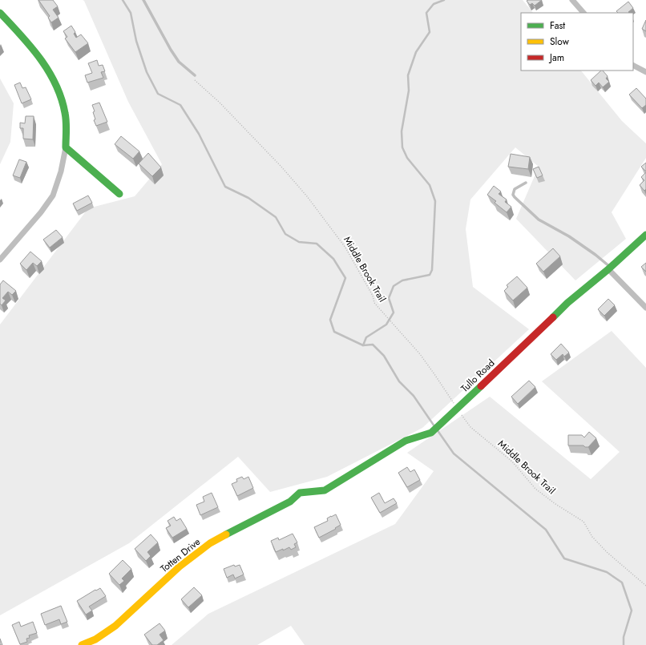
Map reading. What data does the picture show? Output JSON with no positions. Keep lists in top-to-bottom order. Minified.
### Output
{"streets":{"street":["Tullo Road","Totten Drive"],"path":["Middle Brook Trail"]},"crossings":[["Middle Brook Trail","Tullo Road"],["Tullo Road","Totten Drive"]],"legend":["Fast","Slow","Jam"]}
